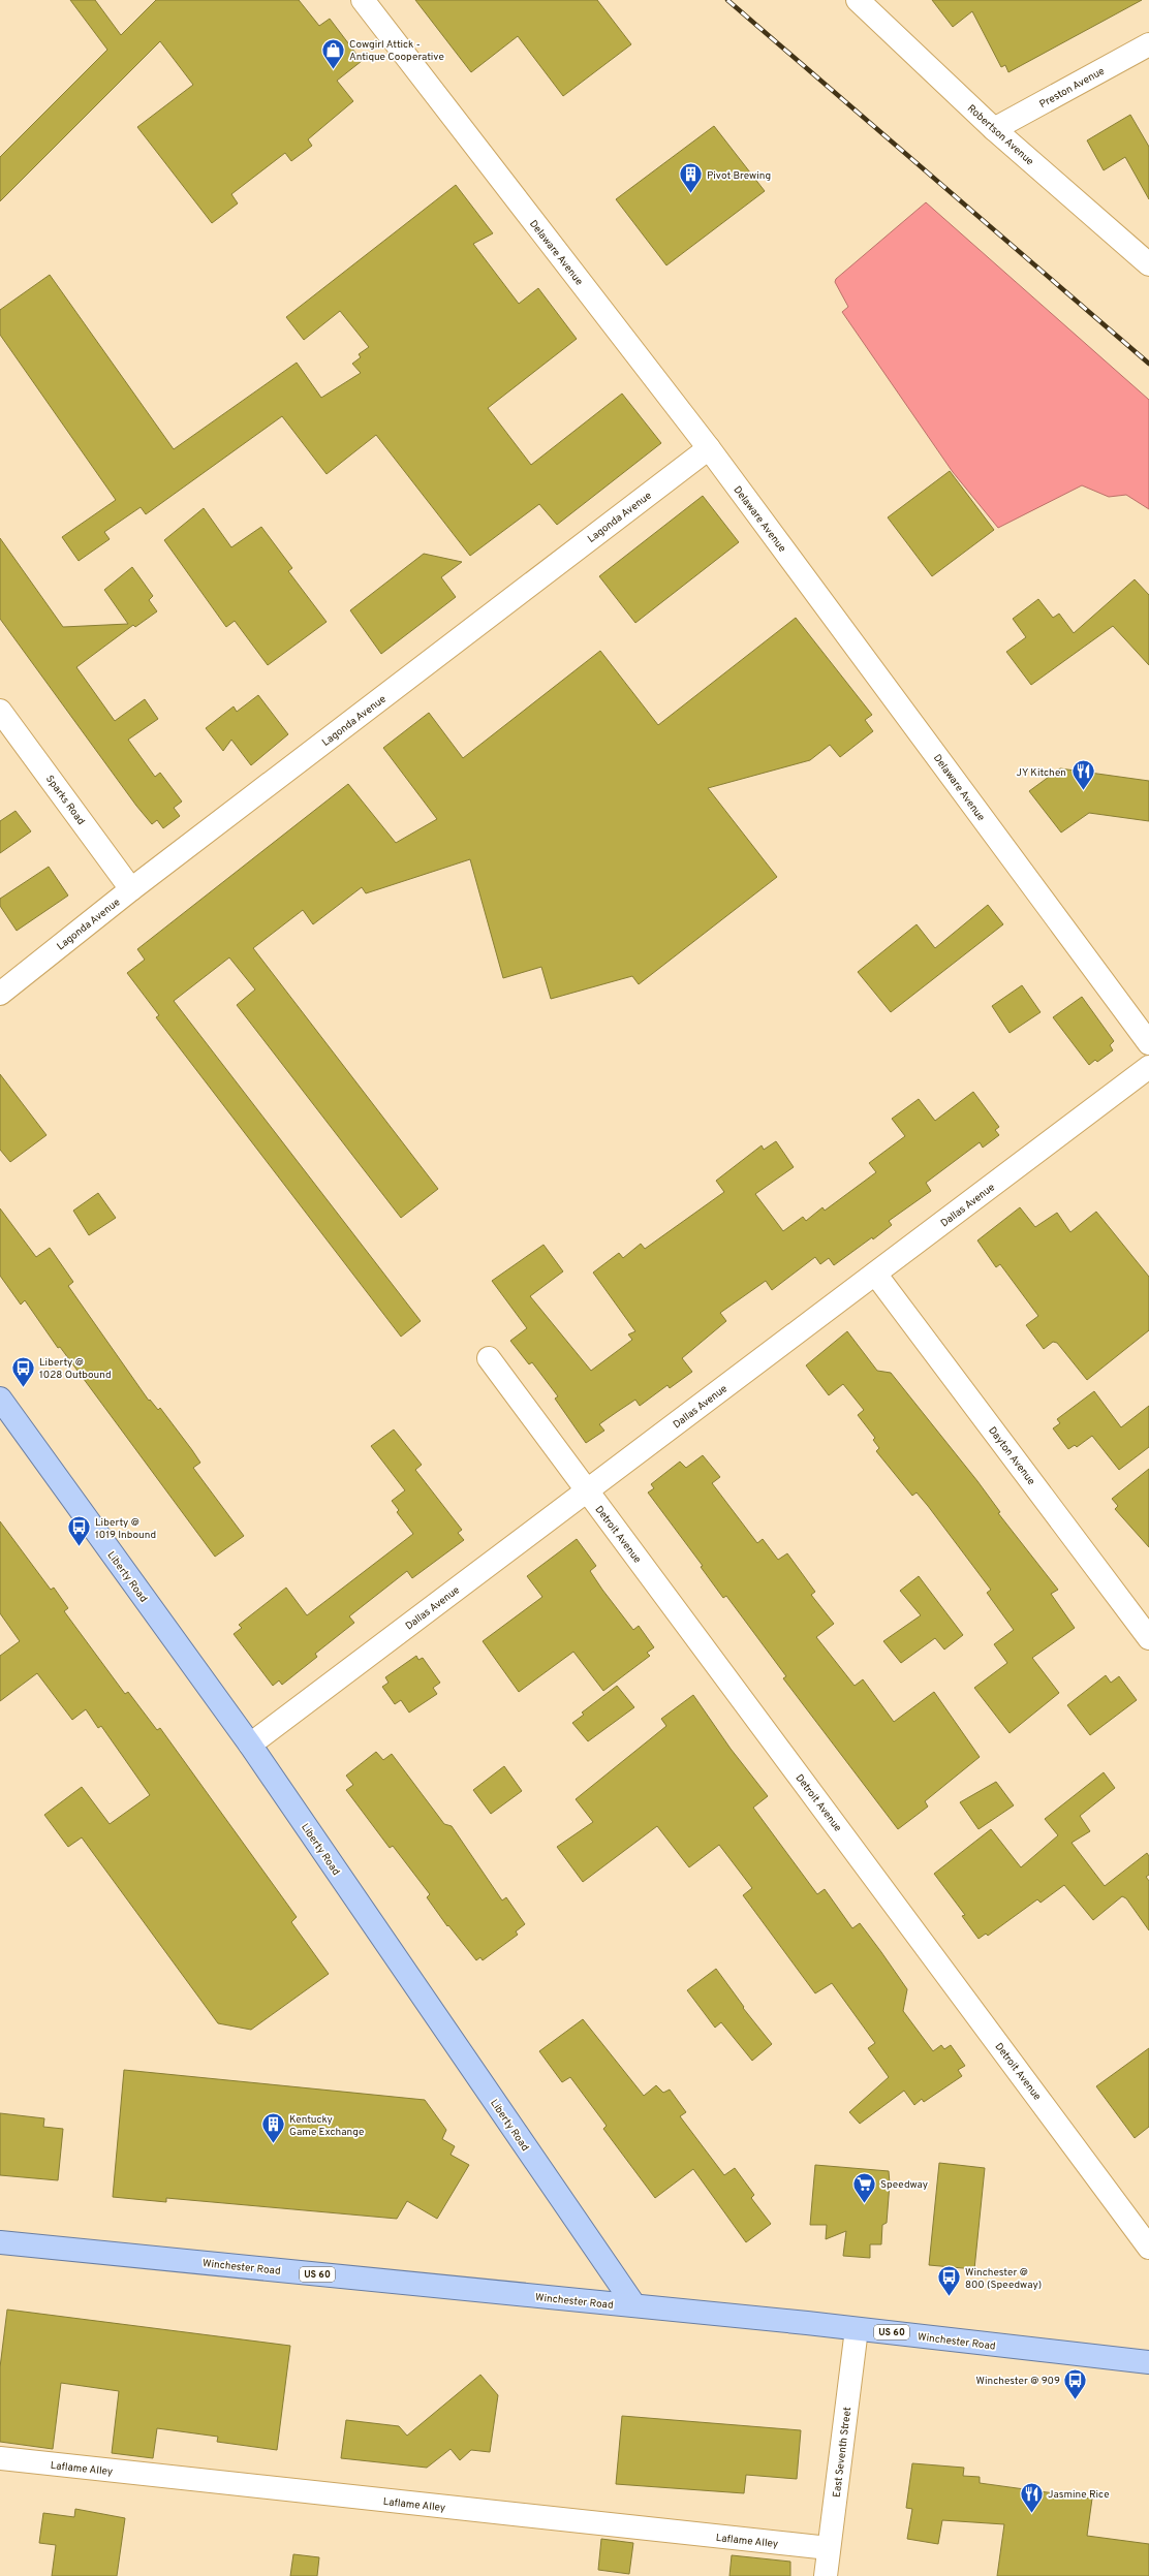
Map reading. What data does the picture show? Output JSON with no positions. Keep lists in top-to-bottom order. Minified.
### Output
{"streets":{"main road":["Liberty Road","Winchester Road","US 60"],"street":["Preston Avenue","Robertson Avenue","Delaware Avenue","Lagonda Avenue","Sparks Road","Dallas Avenue","Dayton Avenue","Detroit Avenue","East Seventh Street","Laflame Alley"]},"crossings":[["Preston Avenue","Robertson Avenue"],["Delaware Avenue","Lagonda Avenue"],["Lagonda Avenue","Sparks Road"],["Dallas Avenue","Dayton Avenue"],["Dallas Avenue","Detroit Avenue"],["Dallas Avenue","Liberty Road"],["Liberty Road","Winchester Road"],["Winchester Road","East Seventh Street"],["East Seventh Street","Laflame Alley"]],"places":{"shop":["Cowgirl Attick - Antique Cooperative"],"building":["Pivot Brewing","Kentucky Game Exchange"],"restaurant":["JY Kitchen","Jasmine Rice"],"bus stop":["Liberty @ 1028 Outbound","Liberty @ 1019 Inbound","Winchester @ 800 (Speedway)","Winchester @ 909"],"supermarket":["Speedway"]}}
